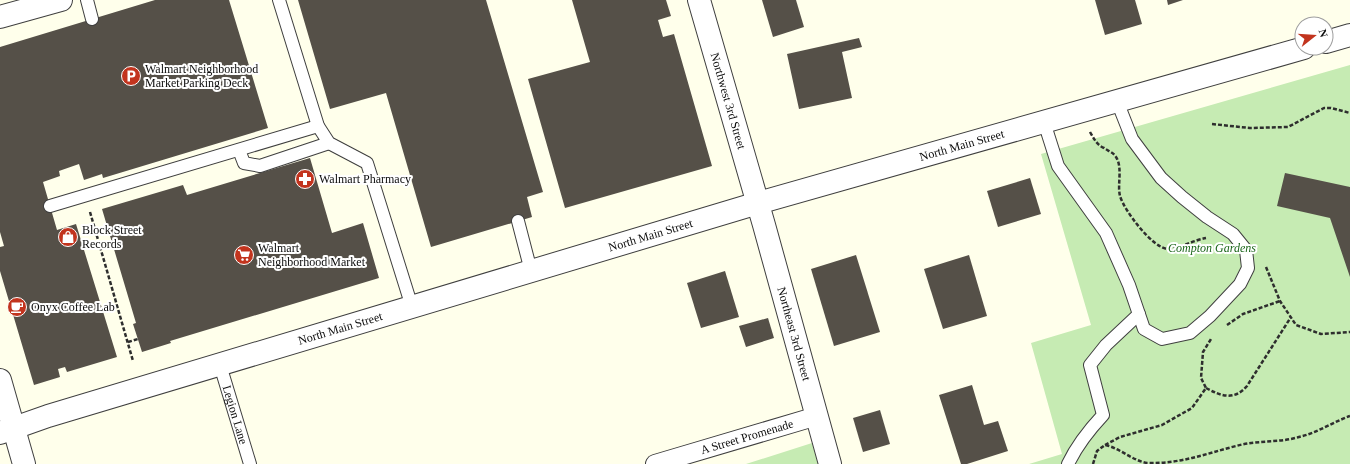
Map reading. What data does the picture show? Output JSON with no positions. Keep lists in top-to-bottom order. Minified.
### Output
{"streets":{"street":["Northwest 3rd Street","North Main Street","Northeast 3rd Street","A Street Promenade"],"lane":["Legion Lane"]},"crossings":[["Northwest 3rd Street","North Main Street"],["Northwest 3rd Street","Northeast 3rd Street"],["North Main Street","Northeast 3rd Street"],["North Main Street","Legion Lane"],["Northeast 3rd Street","A Street Promenade"]],"parks":["Compton Gardens"],"places":{"parking":["Walmart Neighborhood Market Parking Deck"],"pharmacy":["Walmart Pharmacy"],"shop":["Block Street Records"],"supermarket":["Walmart Neighborhood Market"],"cafe":["Onyx Coffee Lab"]},"north":"right"}
